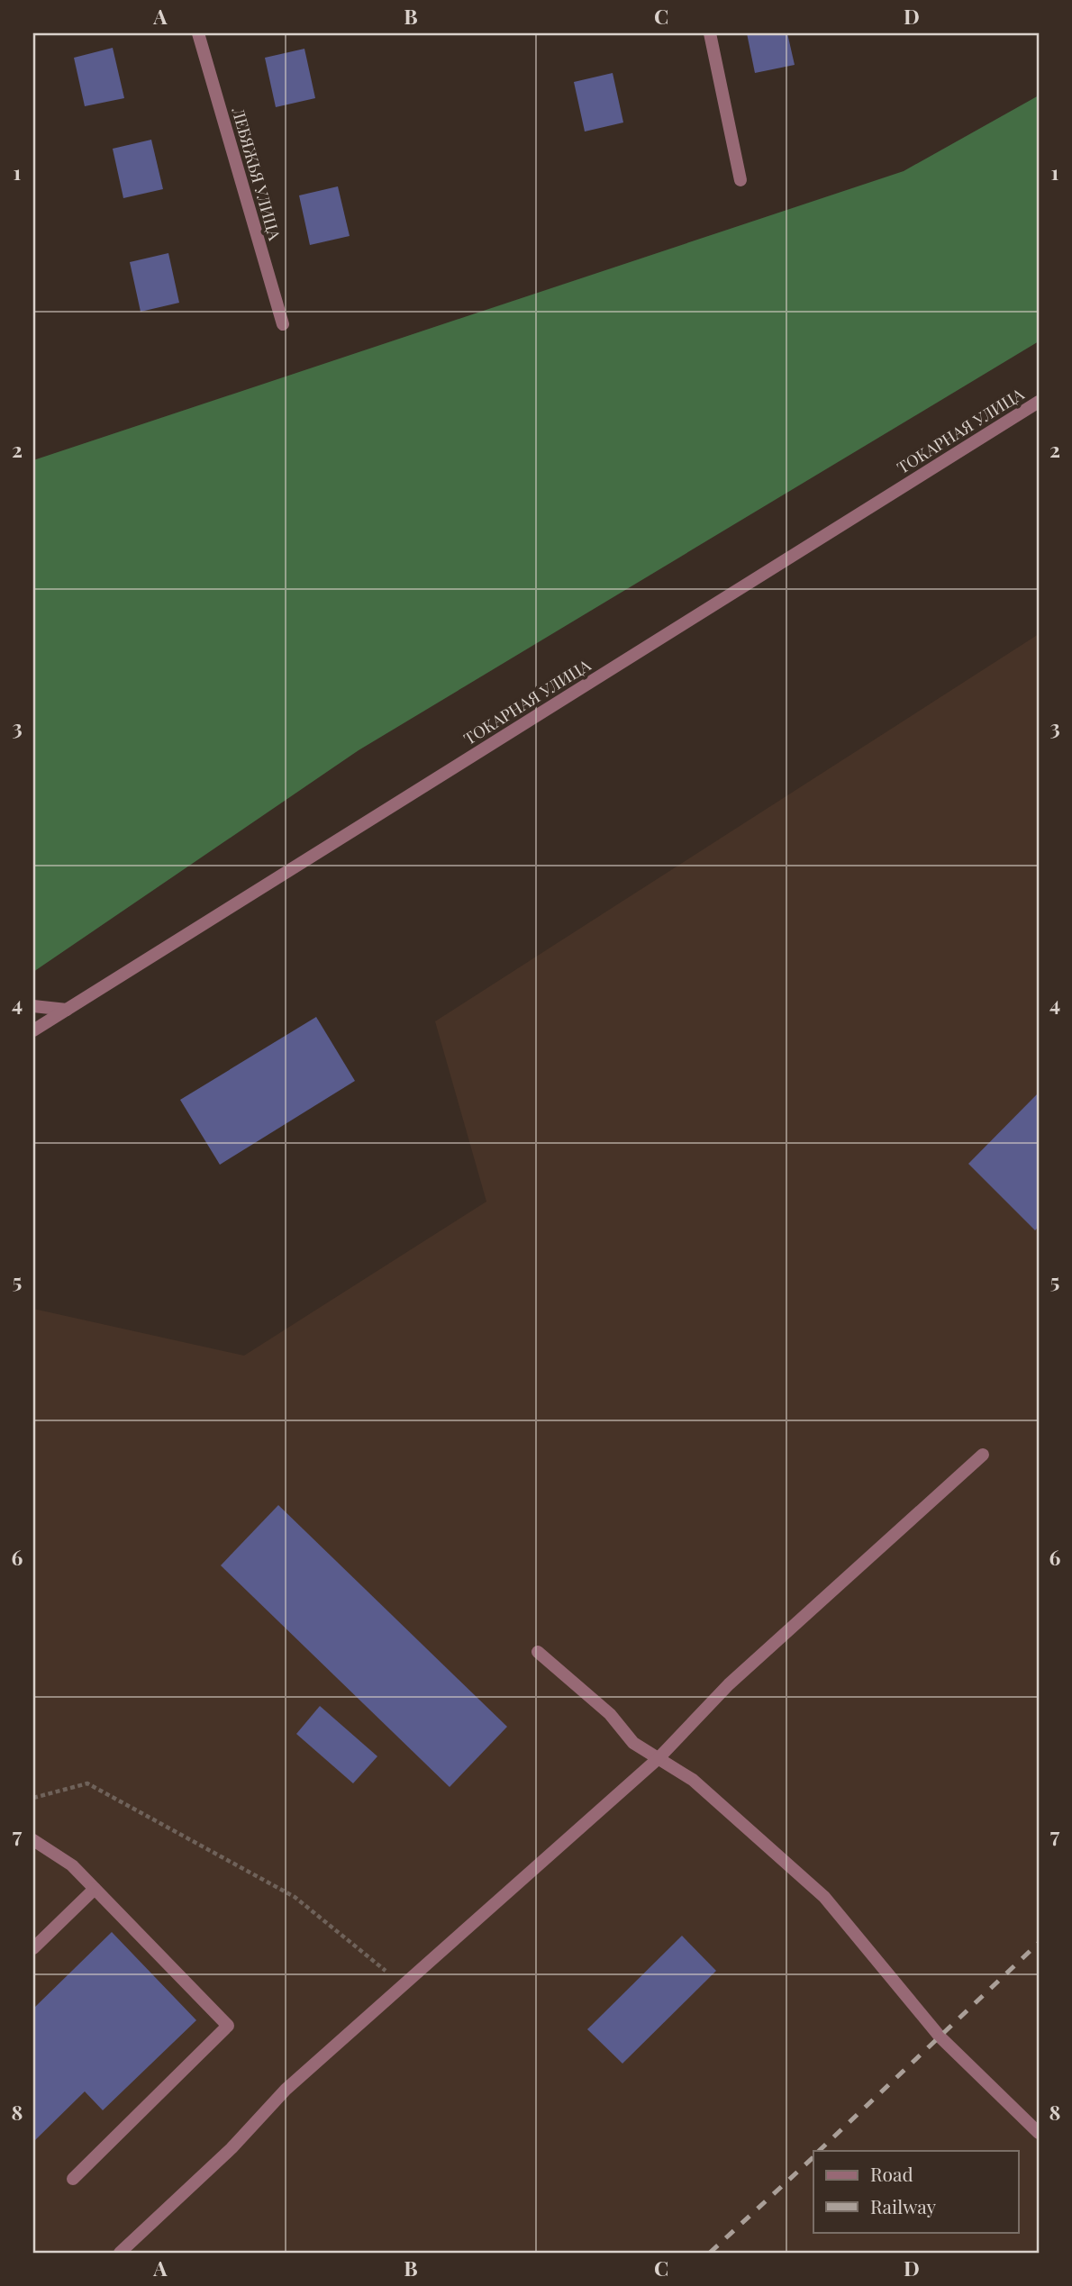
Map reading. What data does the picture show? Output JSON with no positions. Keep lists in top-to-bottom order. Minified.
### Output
{"streets":{"street":["ЛЕБЯЖЬЯ УЛИЦА","ТОКАРНАЯ УЛИЦА"]},"legend":["Road","Railway"],"grid":{"columns":["A","B","C","D"],"rows":["1","2","3","4","5","6","7","8"]}}
